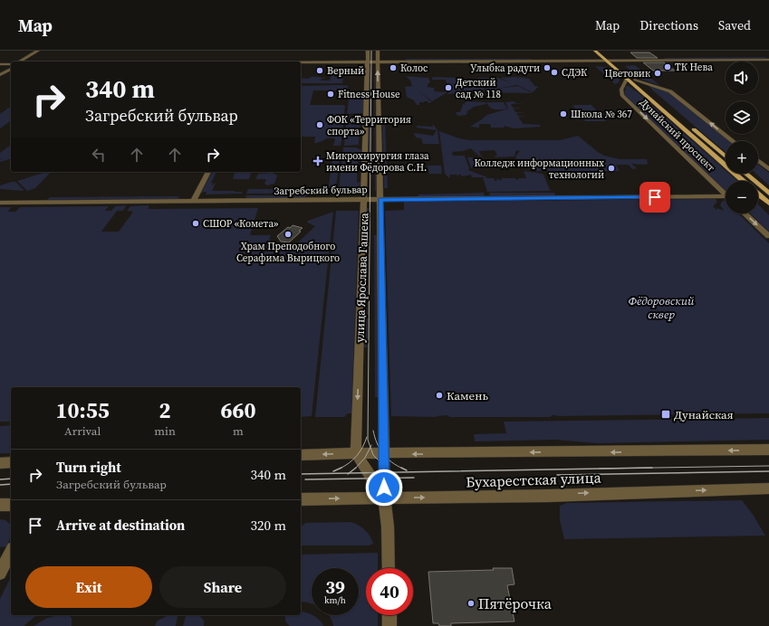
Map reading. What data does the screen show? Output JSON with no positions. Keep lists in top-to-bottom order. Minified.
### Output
{"streets":{"main road":["Дунайский проспект"],"street":["Загребский бульвар","улица Ярослава Гашека","Бухарестская улица"]},"crossings":[["Загребский бульвар","улица Ярослава Гашека"],["улица Ярослава Гашека","Бухарестская улица"]],"parks":["Фёдоровский сквер"],"places":{"other":["ТК Нева","Колос","Улыбка радуги","Верный","СДЭК","Цветовик","Детский сад № 118","Fitness House","Школа № 367","ФОК «Территория спорта»","Колледж информационных технологий","СШОР «Комета»","Храм Преподобного Серафима Вырицкого","Камень","Пятёрочка"],"health":["Микрохирургия глаза имени Фёдорова С.Н."],"transit":["Дунайская"]},"page":{"header":"Map","nav":["Map","Directions","Saved"],"map_buttons":["+","−"],"turn":["340 m","Загребский бульвар"],"eta":["10:55","Arrival","2","min","660","m"],"list":[{"name":"Turn right","note":"Загребский бульвар","value":"340 m"},{"name":"Arrive at destination","value":"320 m"}],"buttons":["Exit","Share"],"speed":"39 km/h","limit":"40"}}
